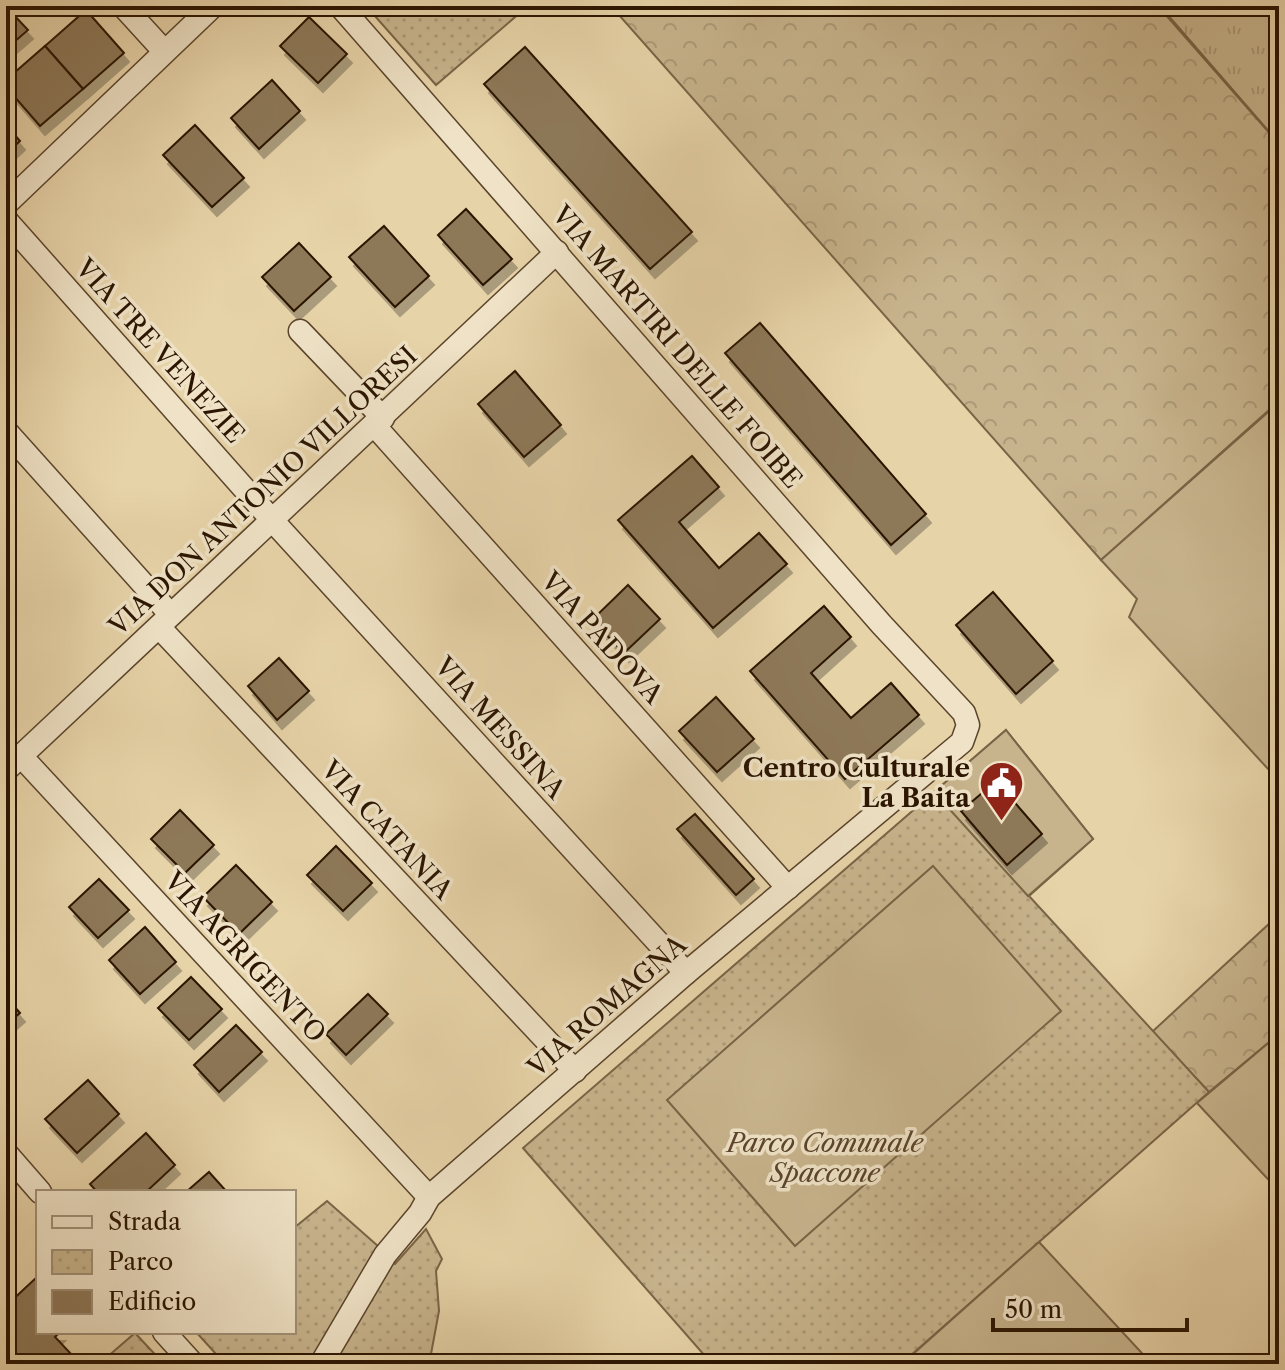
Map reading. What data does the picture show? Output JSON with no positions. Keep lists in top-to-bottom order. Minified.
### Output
{"streets":{"street":["VIA MARTIRI DELLE FOIBE","VIA TRE VENEZIE","VIA DON ANTONIO VILLORESI","VIA PADOVA","VIA MESSINA","VIA CATANIA","VIA AGRIGENTO","VIA ROMAGNA"]},"crossings":[["VIA MARTIRI DELLE FOIBE","VIA DON ANTONIO VILLORESI"],["VIA MARTIRI DELLE FOIBE","VIA ROMAGNA"],["VIA TRE VENEZIE","VIA DON ANTONIO VILLORESI"],["VIA TRE VENEZIE","VIA MESSINA"],["VIA DON ANTONIO VILLORESI","VIA PADOVA"],["VIA DON ANTONIO VILLORESI","VIA MESSINA"],["VIA DON ANTONIO VILLORESI","VIA CATANIA"],["VIA DON ANTONIO VILLORESI","VIA AGRIGENTO"],["VIA PADOVA","VIA ROMAGNA"],["VIA MESSINA","VIA ROMAGNA"],["VIA CATANIA","VIA ROMAGNA"],["VIA AGRIGENTO","VIA ROMAGNA"]],"parks":["Parco Comunale Spaccone"],"places":{"public building":["Centro Culturale La Baita"]},"legend":["Strada","Parco","Edificio"],"scale_bar":"50 m"}
